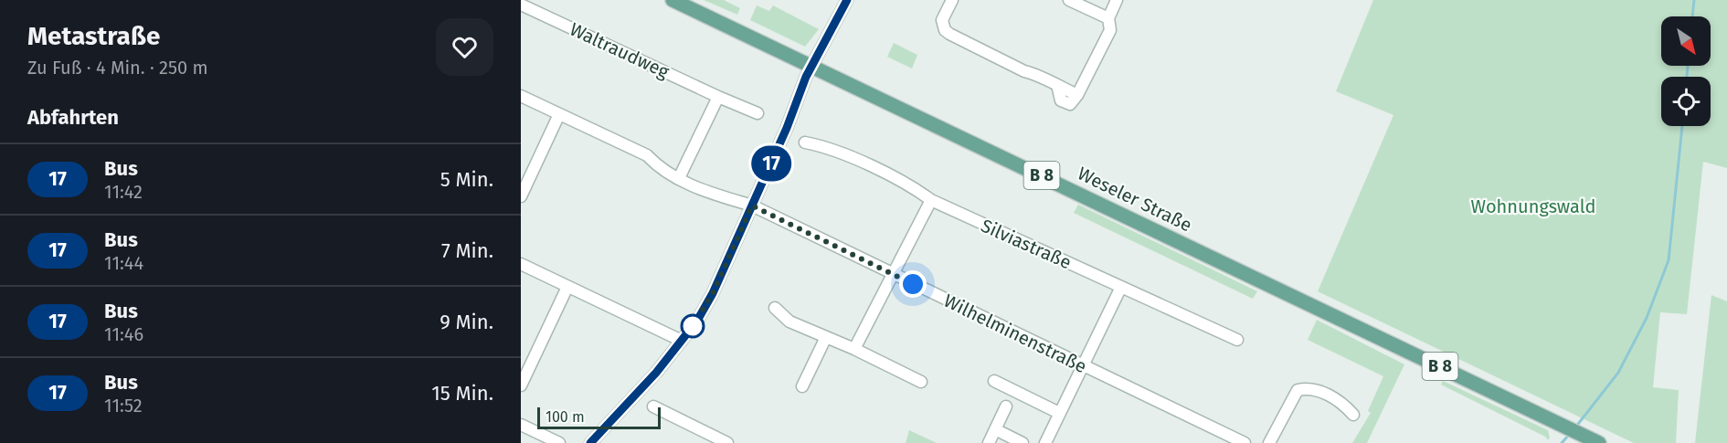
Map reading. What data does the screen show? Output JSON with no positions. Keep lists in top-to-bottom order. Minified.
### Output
{"streets":{"main road":["B 8","Weseler Straße"],"street":["Waltraudweg","Silviastraße","Wilhelminenstraße"]},"parks":["Wohnungswald"],"lines":["bus line 17"],"scale_bar":"100 m","north":"bottom right","page":{"heading":[["Metastraße","Zu Fuß · 4 Min. · 250 m"],"Abfahrten"],"on_map":"17","list":[{"mark":"17","name":"Bus","note":"11:42","value":"5 Min."},{"mark":"17","name":"Bus","note":"11:44","value":"7 Min."},{"mark":"17","name":"Bus","note":"11:46","value":"9 Min."},{"mark":"17","name":"Bus","note":"11:52","value":"15 Min."}],"scale":"100 m"}}
